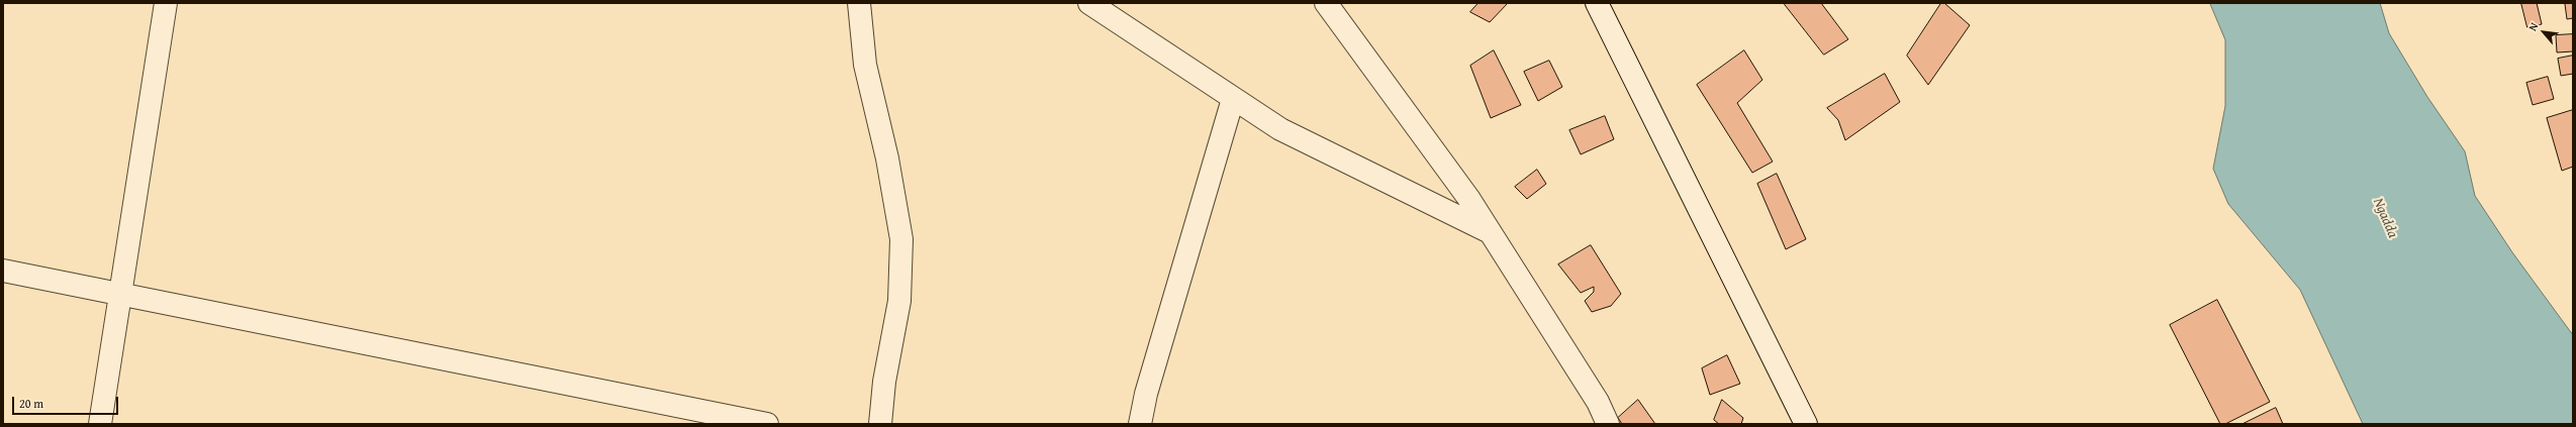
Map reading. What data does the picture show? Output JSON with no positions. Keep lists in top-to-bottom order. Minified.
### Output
{"water":["Ngadda"],"scale_bar":"20 m","north":"top left"}
